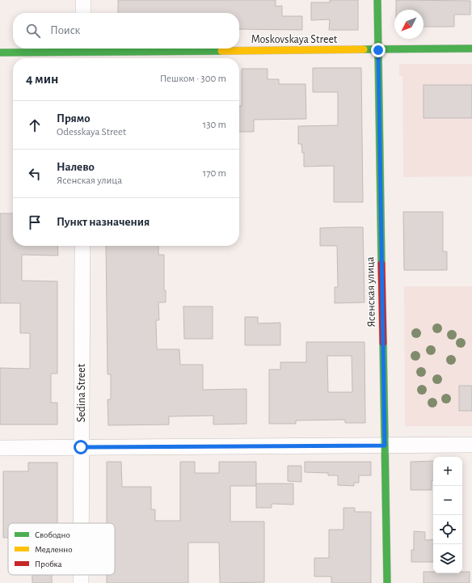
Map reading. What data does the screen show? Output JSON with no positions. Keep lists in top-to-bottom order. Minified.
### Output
{"streets":{"street":["Moskovskaya Street","Ясенская улица","Sedina Street"]},"crossings":[["Moskovskaya Street","Ясенская улица"]],"legend":["Свободно","Медленно","Пробка"],"north":"bottom left","page":{"search":"Поиск","heading":["4 мин","Пешком · 300 m"],"list":[["Прямо","Odesskaya Street","130 m"],["Налево","Ясенская улица","170 m"],"Пункт назначения"],"map_buttons":["+","−"]}}
